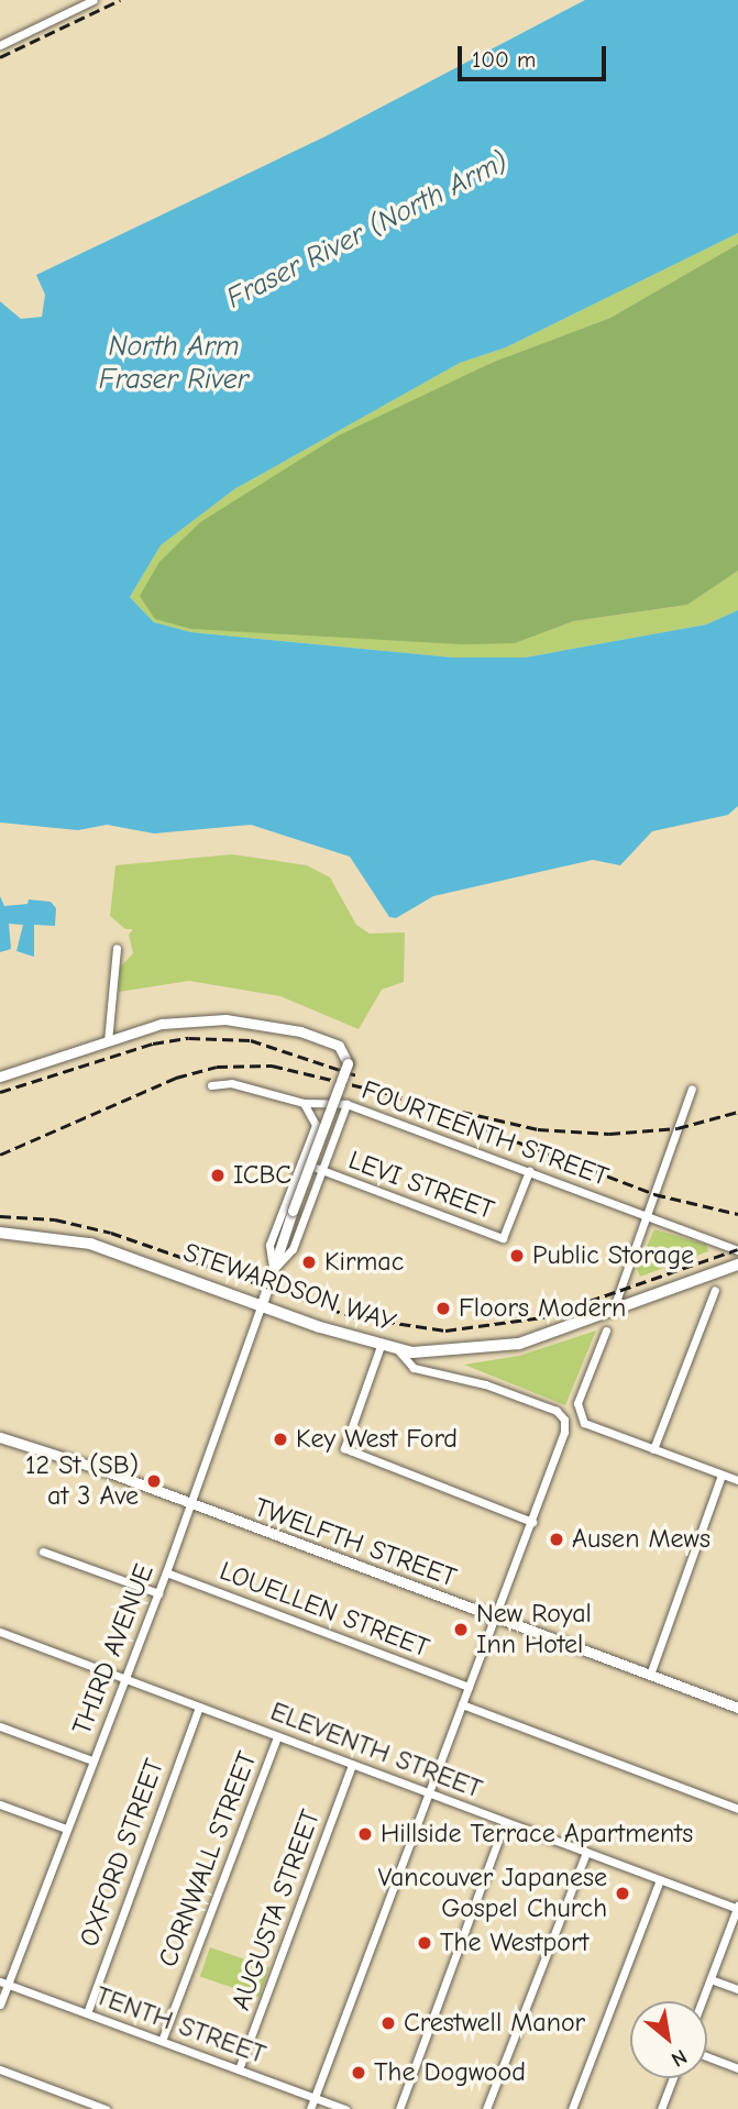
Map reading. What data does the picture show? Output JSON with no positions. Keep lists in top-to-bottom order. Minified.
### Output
{"streets":{"main road":["STEWARDSON WAY"],"street":["FOURTEENTH STREET","LEVI STREET","TWELFTH STREET","LOUELLEN STREET","THIRD AVENUE","ELEVENTH STREET","OXFORD STREET","CORNWALL STREET","AUGUSTA STREET","TENTH STREET"]},"crossings":[["FOURTEENTH STREET","LEVI STREET"],["STEWARDSON WAY","THIRD AVENUE"],["TWELFTH STREET","THIRD AVENUE"],["LOUELLEN STREET","THIRD AVENUE"],["THIRD AVENUE","ELEVENTH STREET"],["THIRD AVENUE","TENTH STREET"],["ELEVENTH STREET","OXFORD STREET"],["ELEVENTH STREET","CORNWALL STREET"],["ELEVENTH STREET","AUGUSTA STREET"],["OXFORD STREET","TENTH STREET"],["CORNWALL STREET","TENTH STREET"],["AUGUSTA STREET","TENTH STREET"]],"water":["Fraser River (North Arm)","North Arm Fraser River"],"places":["ICBC","Public Storage","Kirmac","Floors Modern","Key West Ford","12 St (SB) at 3 Ave","Ausen Mews","New Royal Inn Hotel","Hillside Terrace Apartments","Vancouver Japanese Gospel Church","The Westport","Crestwell Manor","The Dogwood"],"scale_bar":"100 m","north":"bottom right"}
